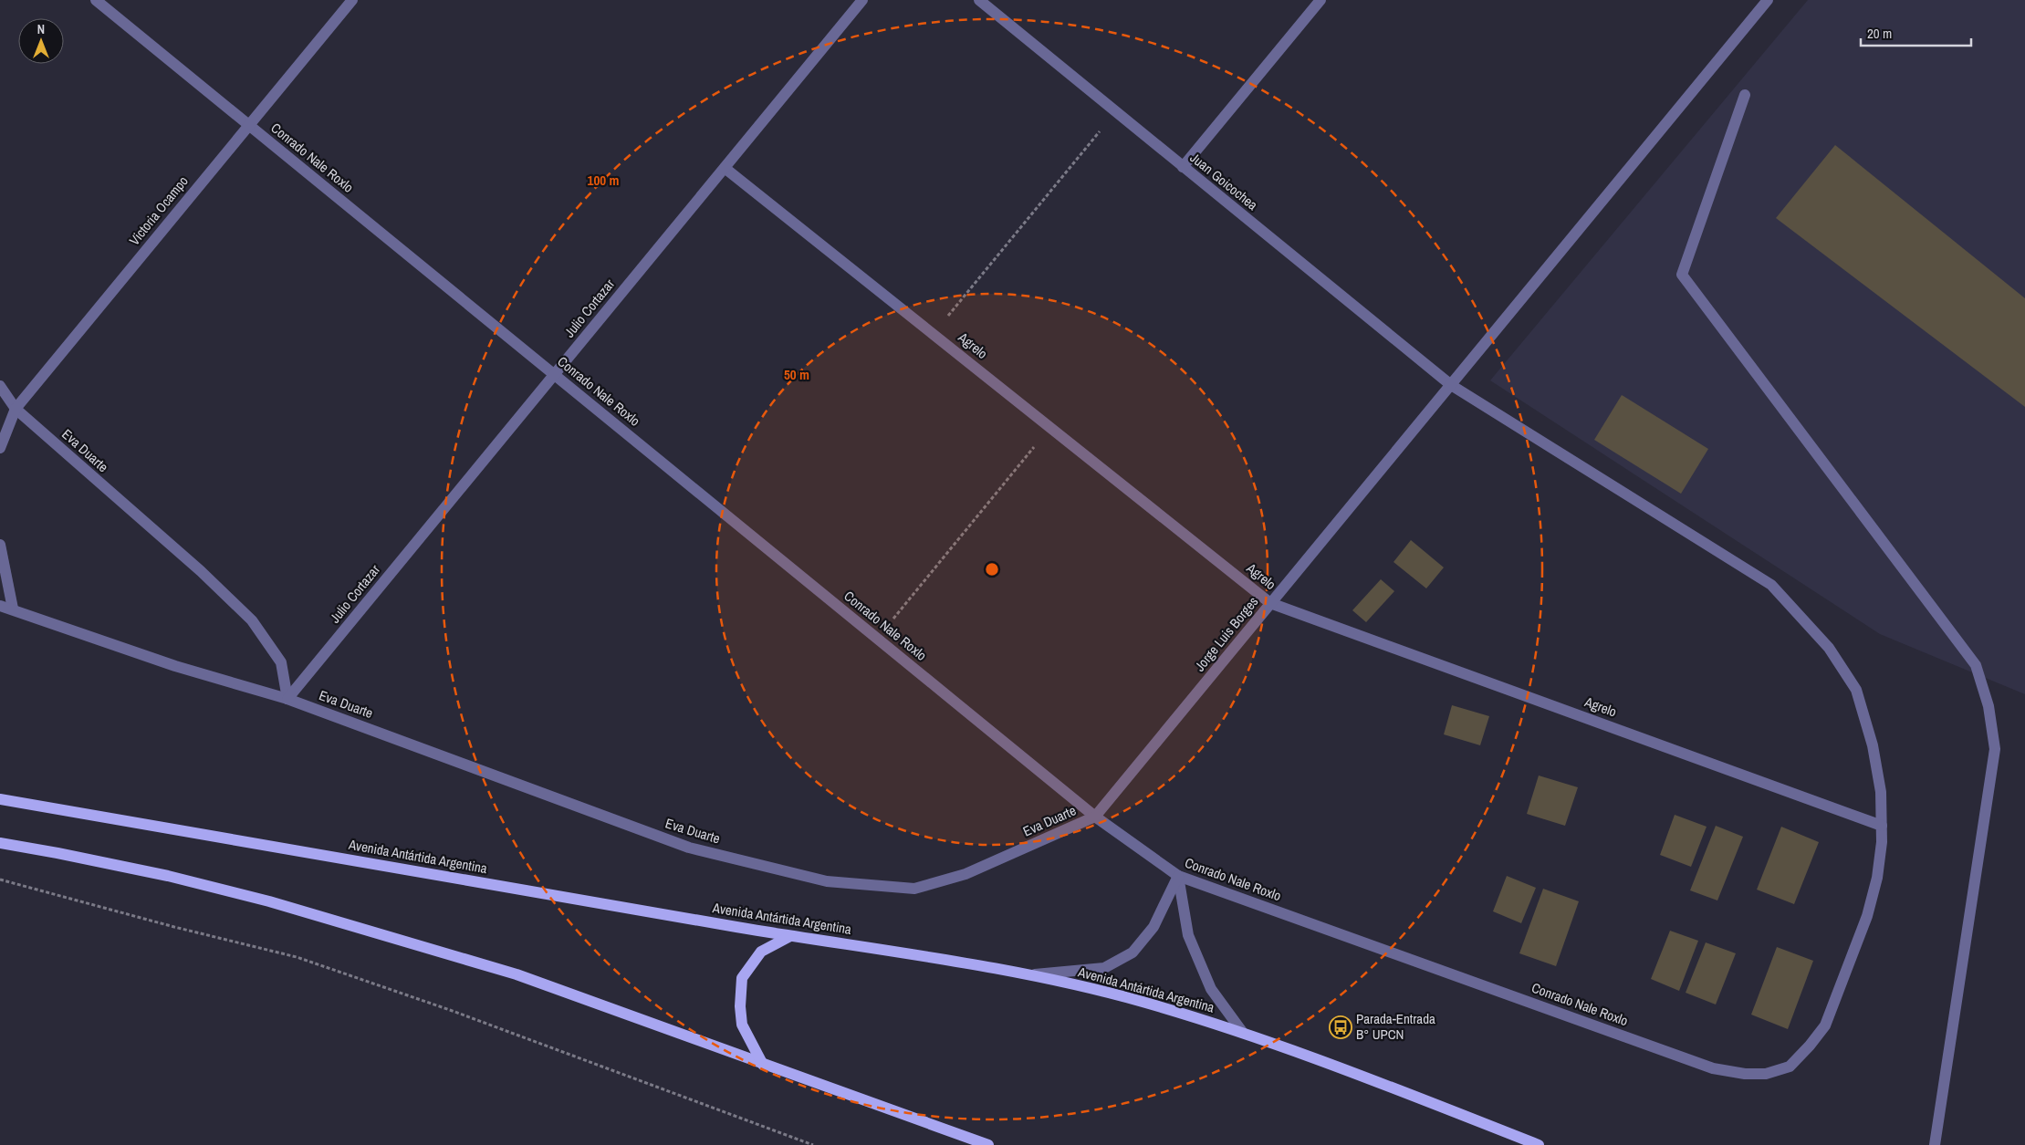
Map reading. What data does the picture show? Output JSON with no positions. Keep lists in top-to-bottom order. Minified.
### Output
{"streets":{"main road":["Avenida Antártida Argentina"],"street":["Conrado Nale Roxlo","Juan Goicochea","Victoria Ocampo","Julio Cortazar","Agrelo","Eva Duarte","Jorge Luis Borges"]},"crossings":[["Conrado Nale Roxlo","Juan Goicochea"],["Conrado Nale Roxlo","Victoria Ocampo"],["Conrado Nale Roxlo","Julio Cortazar"],["Conrado Nale Roxlo","Agrelo"],["Conrado Nale Roxlo","Eva Duarte"],["Conrado Nale Roxlo","Jorge Luis Borges"],["Juan Goicochea","Agrelo"],["Juan Goicochea","Jorge Luis Borges"],["Victoria Ocampo","Eva Duarte"],["Julio Cortazar","Agrelo"],["Julio Cortazar","Eva Duarte"],["Agrelo","Jorge Luis Borges"],["Eva Duarte","Jorge Luis Borges"]],"places":{"bus stop":["Parada-Entrada B° UPCN"]},"scale_bar":"20 m","north":"top","rings":["100 m","50 m"]}
